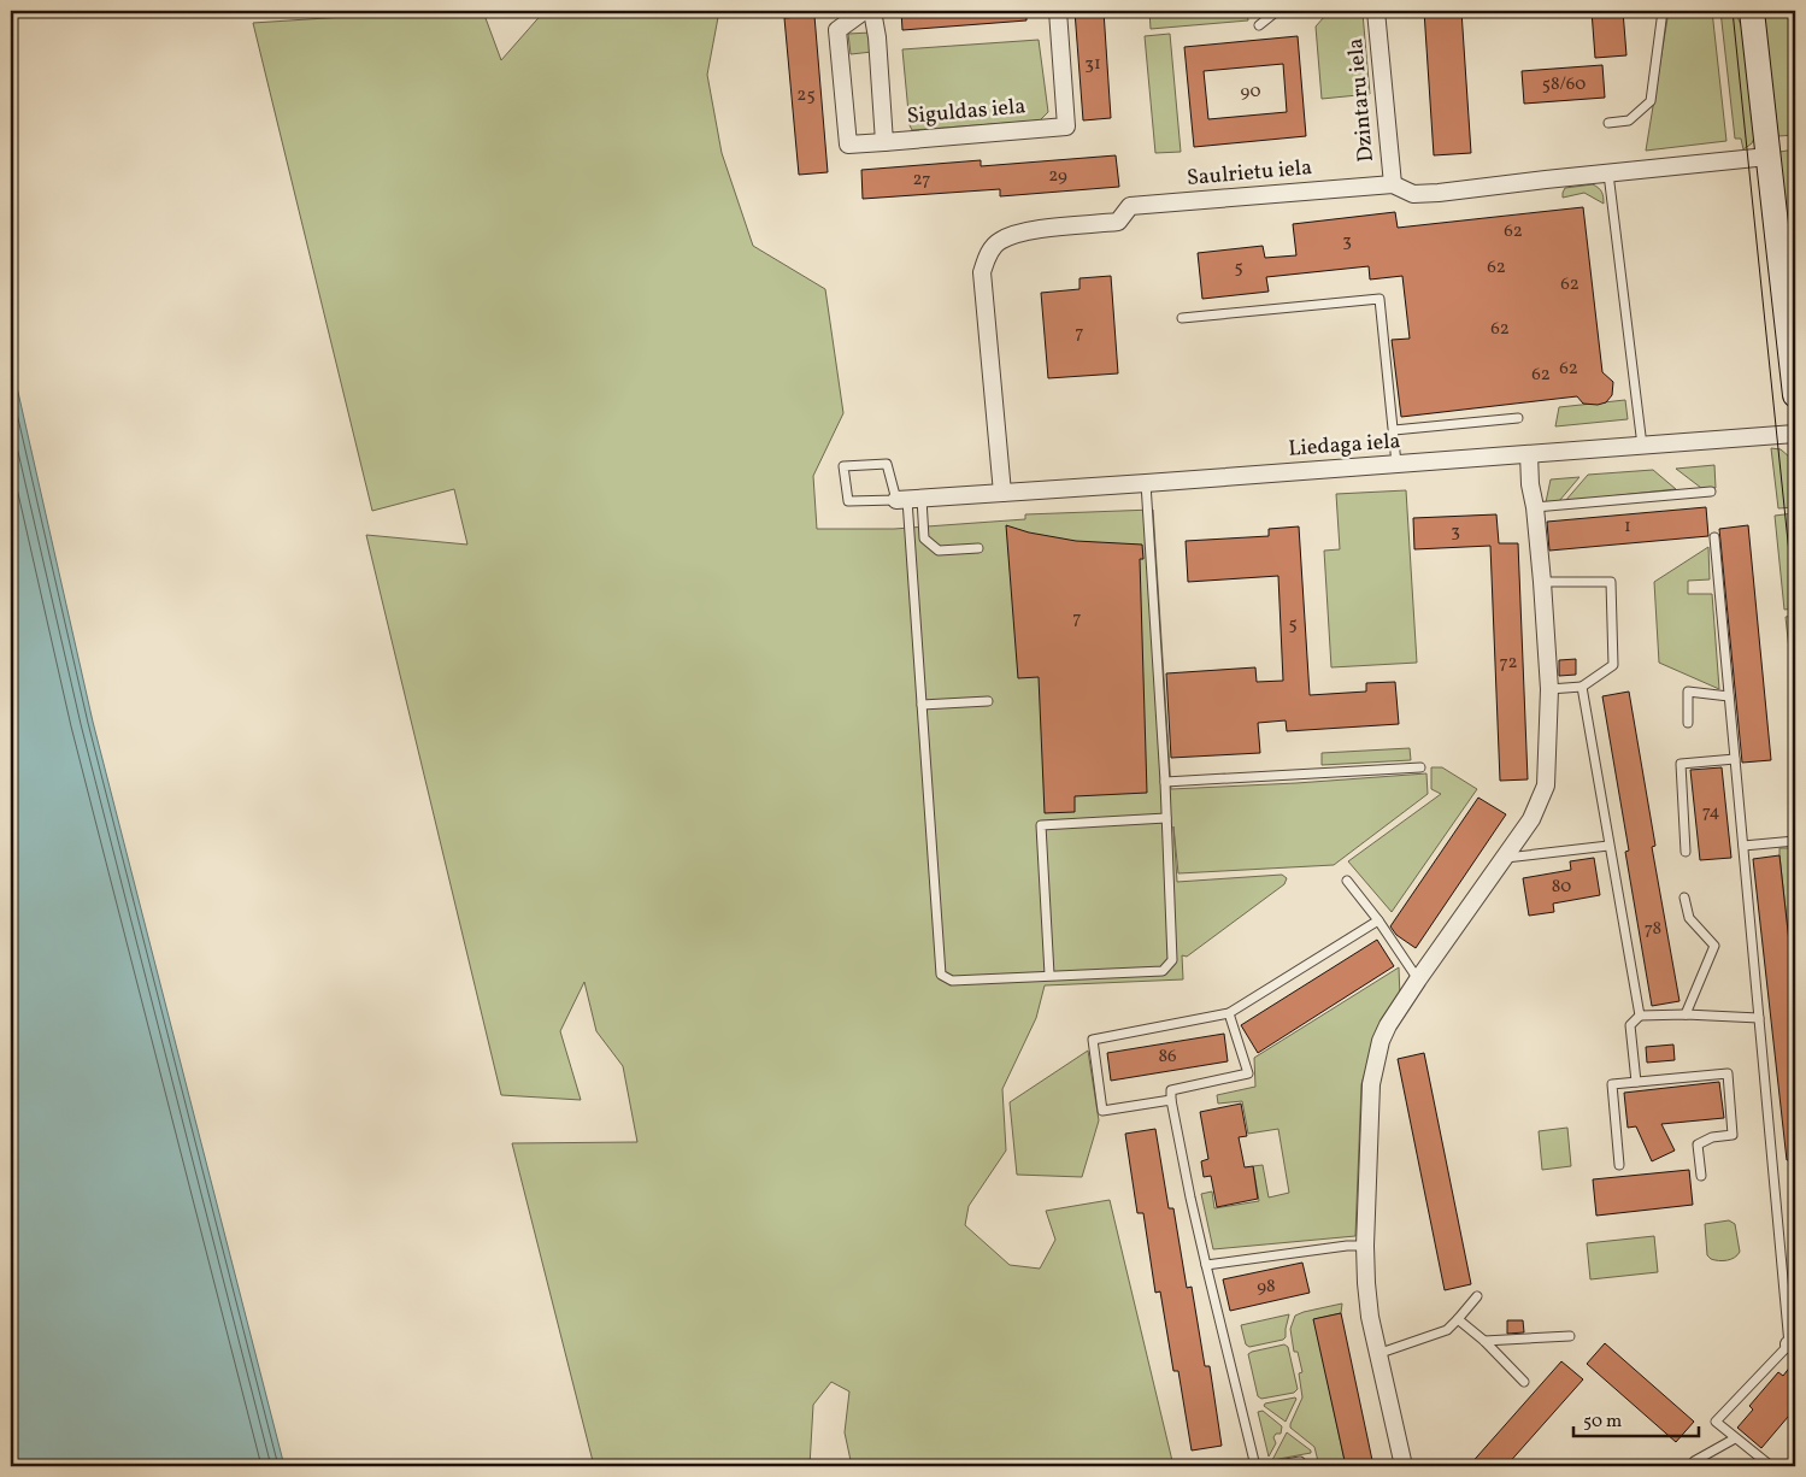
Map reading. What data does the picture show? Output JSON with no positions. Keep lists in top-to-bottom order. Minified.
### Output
{"streets":{"street":["Dzintaru iela","Siguldas iela","Saulrietu iela","Liedaga iela"]},"crossings":[["Dzintaru iela","Saulrietu iela"],["Saulrietu iela","Liedaga iela"]],"house_numbers":["31","58/60","90","25","29","27","62","3","5","62","62","62","7","62","62","1","3","7","5","72","74","80","78","86","98"],"scale_bar":"50 m"}
